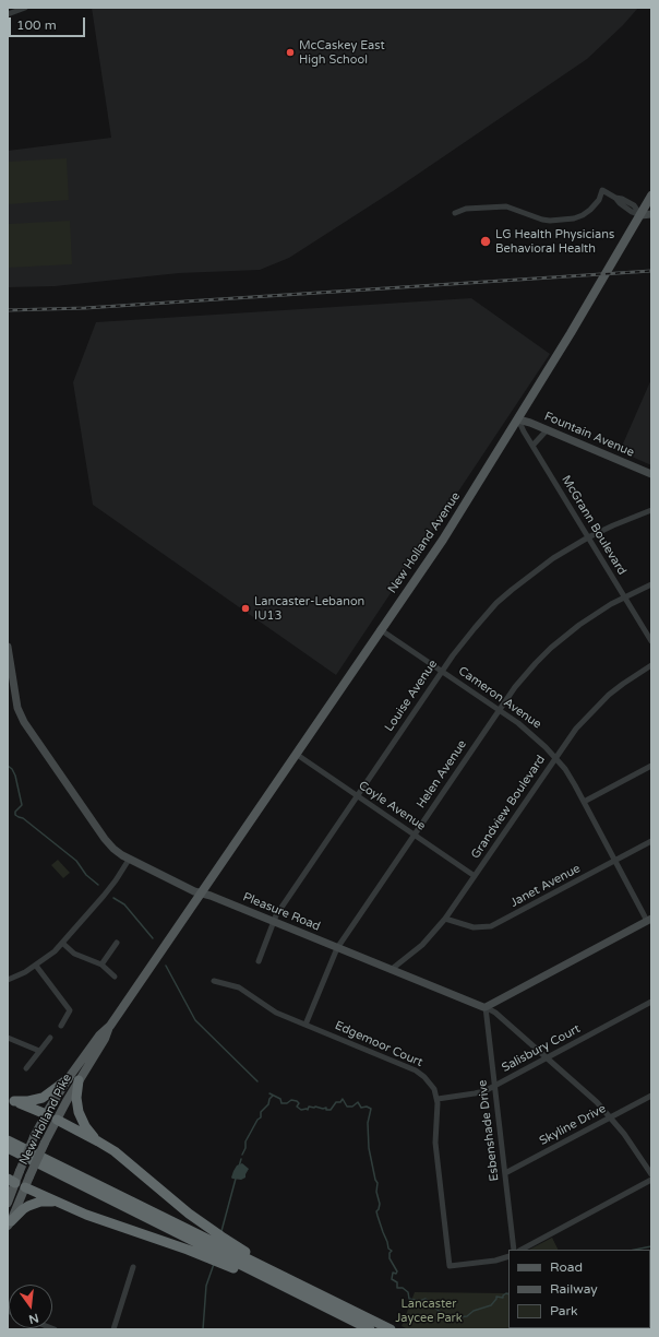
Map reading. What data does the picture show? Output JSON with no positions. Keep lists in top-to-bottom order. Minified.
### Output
{"streets":{"main road":["New Holland Avenue","New Holland Pike"],"street":["Fountain Avenue","McGrann Boulevard","Louise Avenue","Cameron Avenue","Helen Avenue","Coyle Avenue","Grandview Boulevard","Janet Avenue","Pleasure Road","Edgemoor Court","Salisbury Court","Skyline Drive","Esbenshade Drive"]},"crossings":[["Fountain Avenue","McGrann Boulevard"],["Fountain Avenue","New Holland Avenue"],["McGrann Boulevard","New Holland Avenue"],["McGrann Boulevard","Louise Avenue"],["McGrann Boulevard","Helen Avenue"],["New Holland Avenue","Cameron Avenue"],["New Holland Avenue","Coyle Avenue"],["New Holland Avenue","Pleasure Road"],["New Holland Avenue","New Holland Pike"],["Louise Avenue","Cameron Avenue"],["Louise Avenue","Coyle Avenue"],["Louise Avenue","Pleasure Road"],["Cameron Avenue","Helen Avenue"],["Cameron Avenue","Grandview Boulevard"],["Cameron Avenue","Janet Avenue"],["Helen Avenue","Coyle Avenue"],["Helen Avenue","Pleasure Road"],["Helen Avenue","Edgemoor Court"],["Coyle Avenue","Grandview Boulevard"],["Grandview Boulevard","Janet Avenue"],["Grandview Boulevard","Pleasure Road"],["Pleasure Road","New Holland Pike"],["Pleasure Road","Esbenshade Drive"],["Edgemoor Court","Salisbury Court"],["Salisbury Court","Esbenshade Drive"],["Skyline Drive","Esbenshade Drive"]],"parks":["Lancaster Jaycee Park"],"places":["McCaskey East High School","LG Health Physicians Behavioral Health","Lancaster-Lebanon IU13"],"legend":["Road","Railway","Park"],"scale_bar":"100 m","north":"bottom"}
